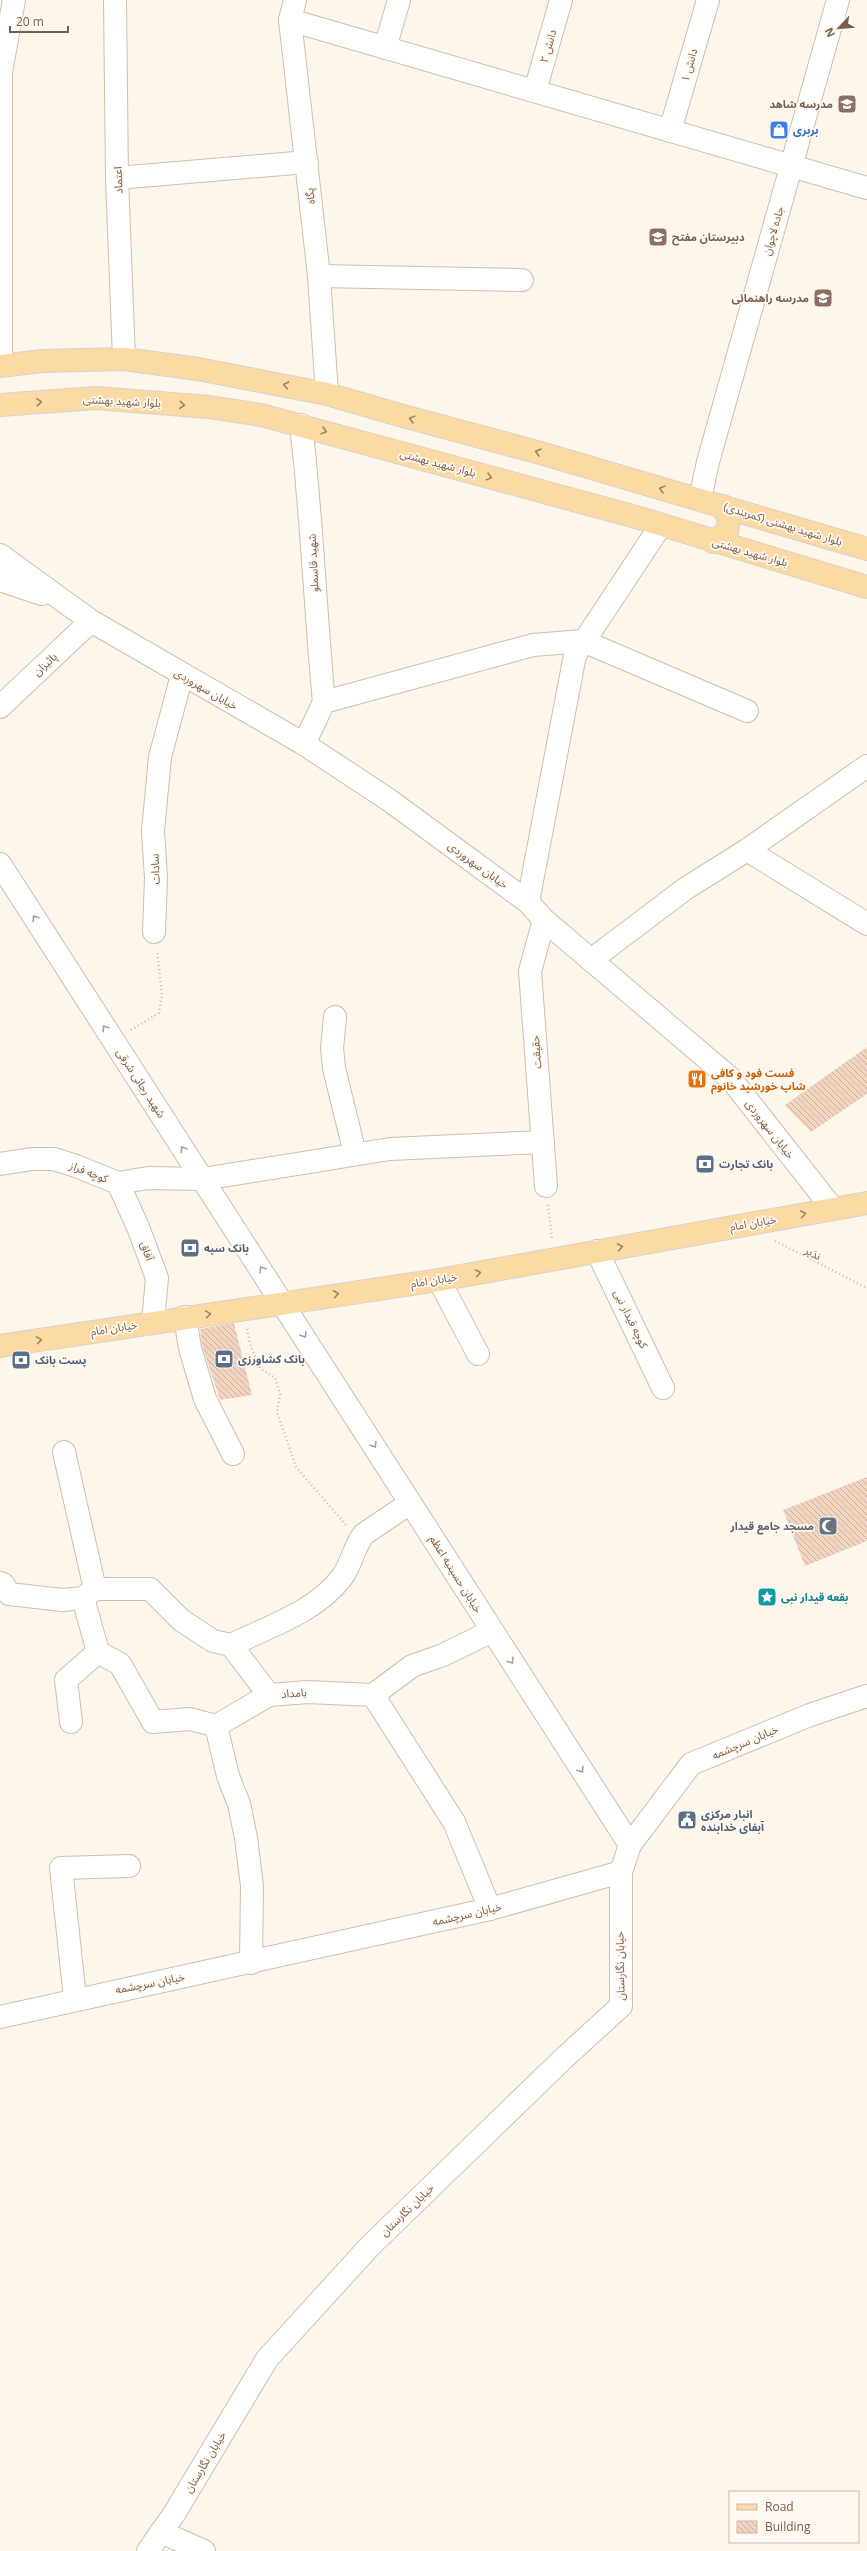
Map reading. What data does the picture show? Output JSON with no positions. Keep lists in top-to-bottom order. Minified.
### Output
{"streets":{"main road":["بلوار شهید بهشتی","بلوار شهید بهشتی (کمربندی)","خیابان امام"],"street":["دانش ۲","دانش ۱","اعتماد","پگاه","جاده لاچوان","شهید قاسملو","پائیزان","خیابان سهروردی","سادات","حقیقت","شهید رجائی شرقی","کوچه فراز","آفاق","کوچه قیدار نبی","خیابان حسینیه اعظم","بامداد","خیابان سرچشمه","خیابان نگارستان"],"path":["نذیر"]},"crossings":[["جاده لاچوان","بلوار شهید بهشتی (کمربندی)"],["بلوار شهید بهشتی","شهید قاسملو"],["پائیزان","خیابان سهروردی"],["خیابان سهروردی","سادات"],["خیابان سهروردی","حقیقت"],["خیابان سهروردی","خیابان امام"],["حقیقت","کوچه فراز"],["شهید رجائی شرقی","کوچه فراز"],["شهید رجائی شرقی","خیابان امام"],["شهید رجائی شرقی","خیابان حسینیه اعظم"],["کوچه فراز","آفاق"],["خیابان امام","آفاق"],["خیابان امام","نذیر"],["خیابان امام","کوچه قیدار نبی"],["خیابان امام","خیابان حسینیه اعظم"],["خیابان حسینیه اعظم","خیابان سرچشمه"],["خیابان سرچشمه","خیابان نگارستان"]],"one_way":["خیابان امام"],"places":{"school or university":["مدرسه شاهد","دبیرستان مفتح","مدرسه راهنمائی"],"shop":["بربری"],"restaurant":["فست فود و کافی شاپ خورشید خانوم"],"bank":["بانک تجارت","بانک سپه","بانک کشاورزی","پست بانک"],"mosque":["مسجد جامع قیدار"],"place":["بقعه قیدار نبی"],"public building":["انبار مرکزی آبفای خدابنده"]},"legend":["Road","Building"],"scale_bar":"20 m","north":"bottom left"}
